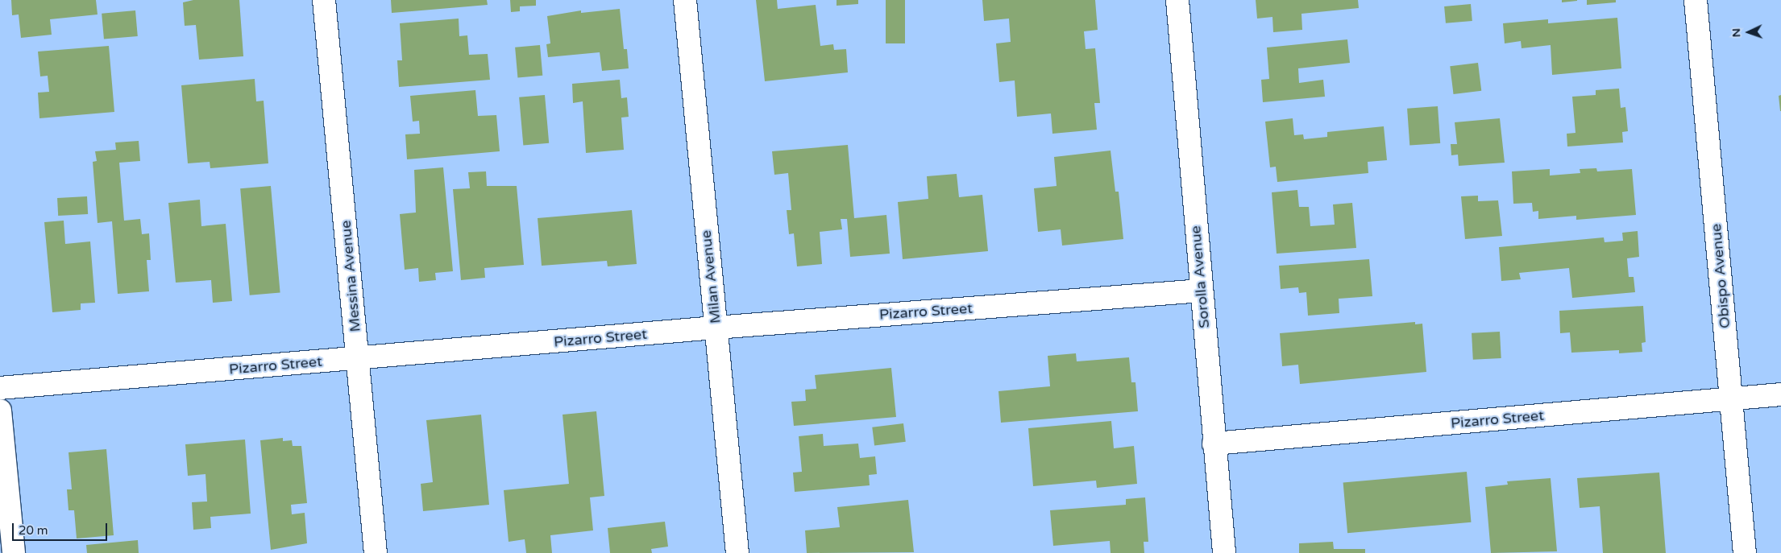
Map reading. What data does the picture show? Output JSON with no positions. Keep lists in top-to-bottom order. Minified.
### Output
{"streets":{"street":["Messina Avenue","Obispo Avenue","Milan Avenue","Sorolla Avenue","Pizarro Street"]},"crossings":[["Messina Avenue","Pizarro Street"],["Obispo Avenue","Pizarro Street"],["Milan Avenue","Pizarro Street"],["Sorolla Avenue","Pizarro Street"]],"scale_bar":"20 m","north":"left"}
